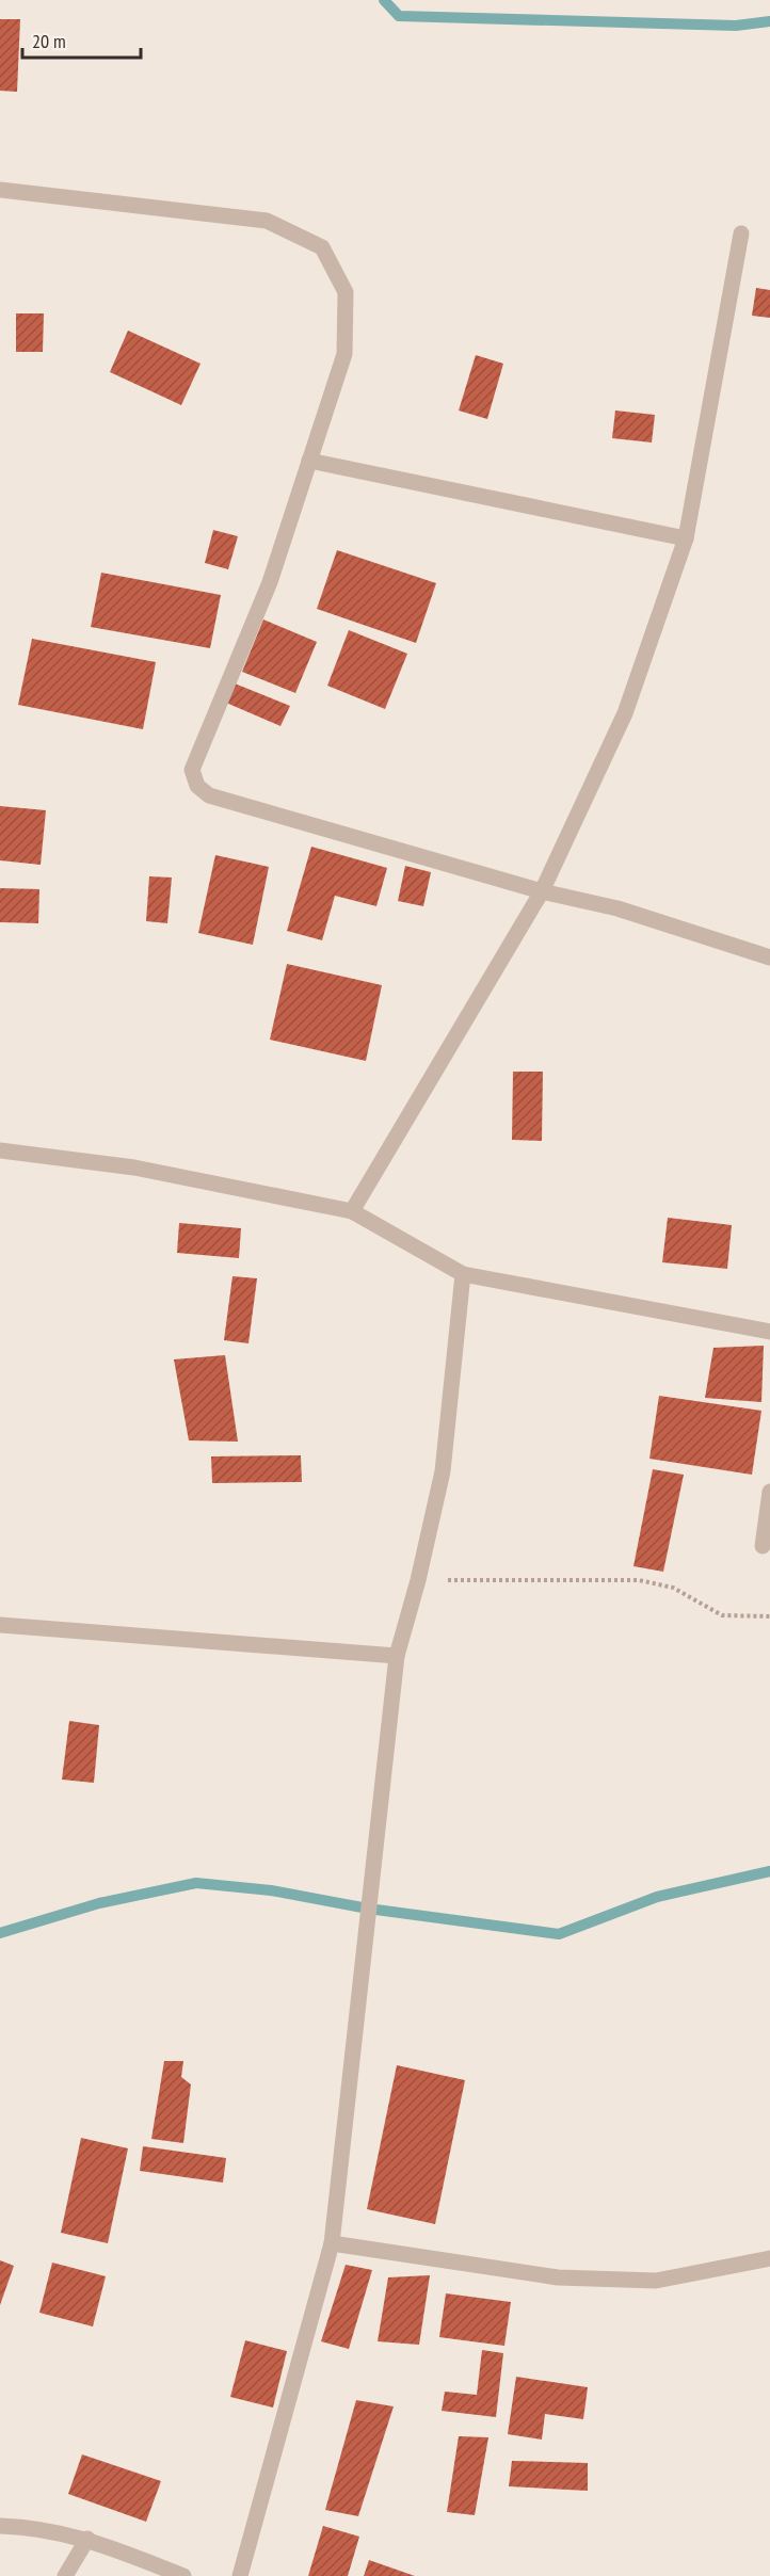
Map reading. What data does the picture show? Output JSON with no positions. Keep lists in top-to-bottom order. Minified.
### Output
{"scale_bar":"20 m"}
